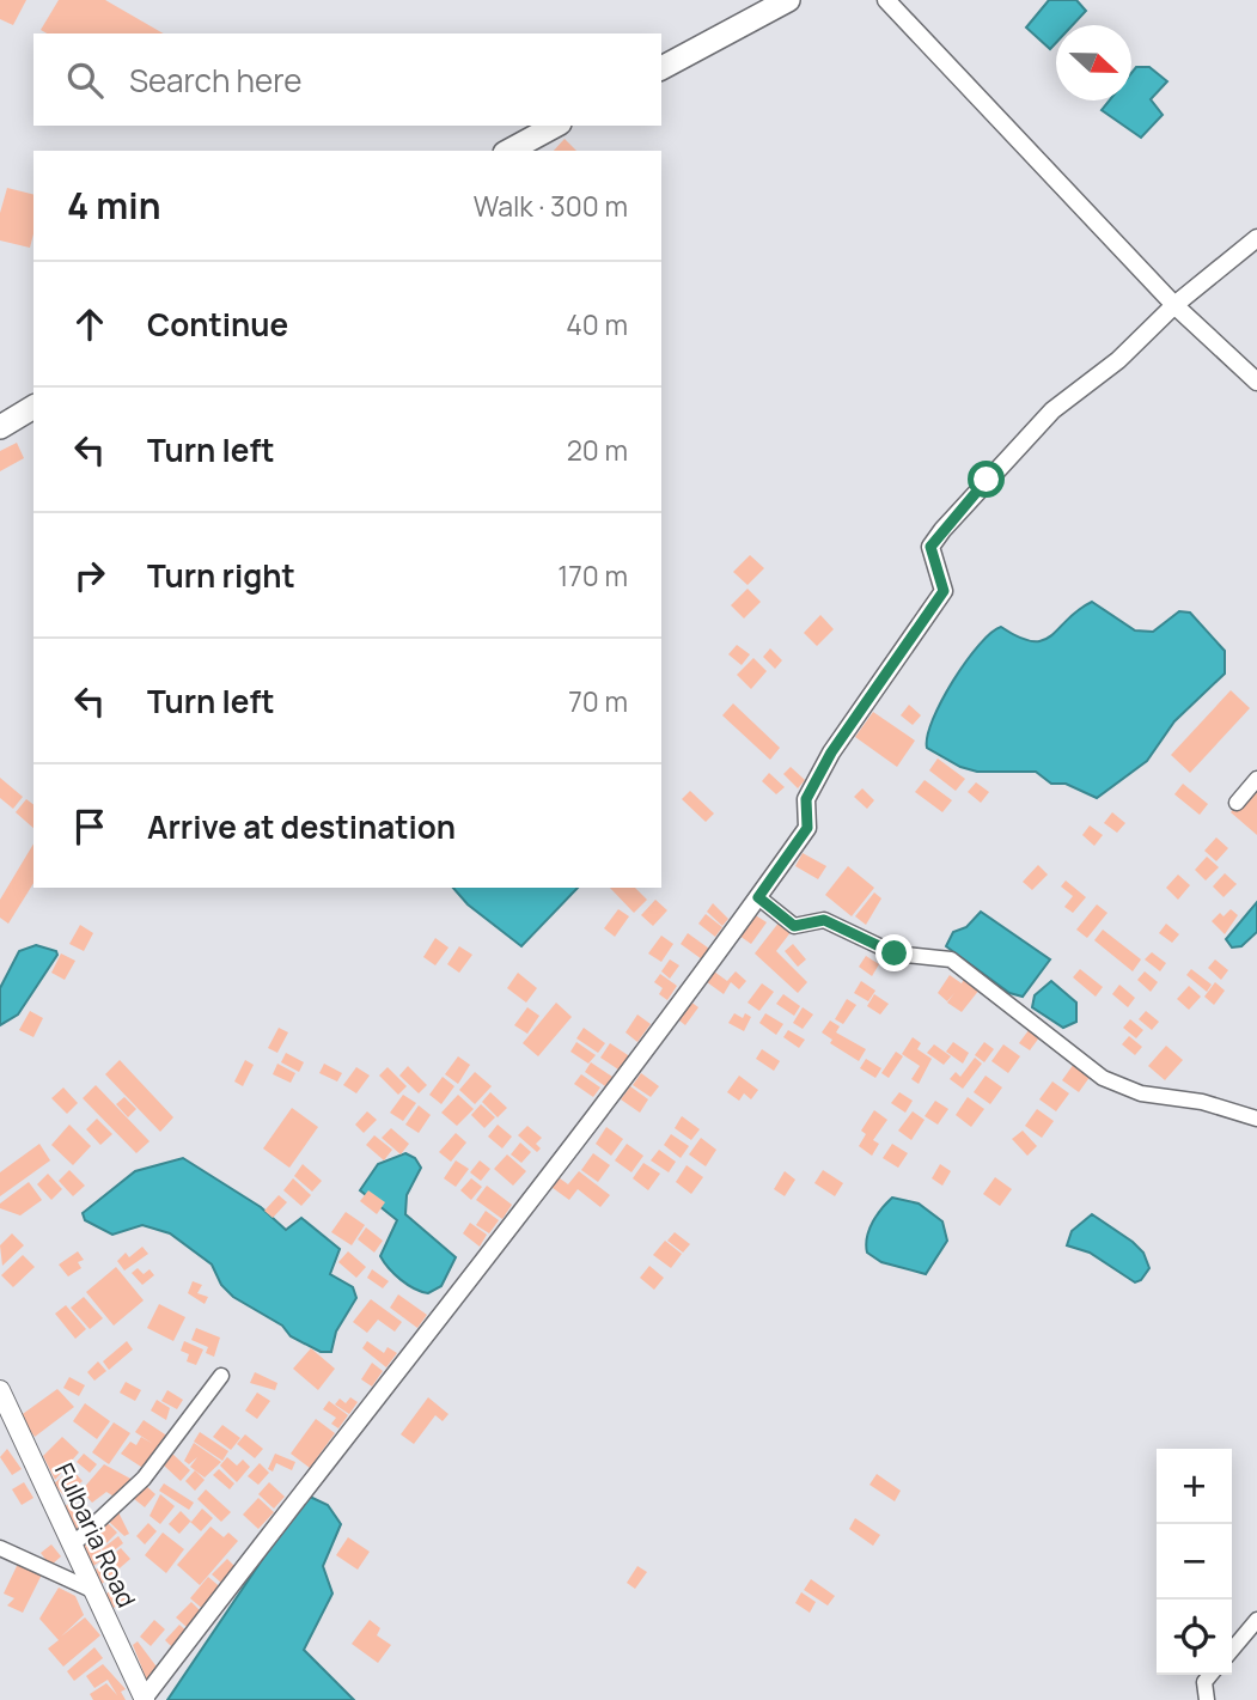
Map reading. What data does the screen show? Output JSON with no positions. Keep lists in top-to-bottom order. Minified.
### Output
{"streets":{"main road":["Fulbaria Road"]},"north":"right","page":{"search":"Search here","heading":["4 min","Walk · 300 m"],"list":[["Continue","40 m"],["Turn left","20 m"],["Turn right","170 m"],["Turn left","70 m"],"Arrive at destination"],"map_buttons":["+","−"]}}
